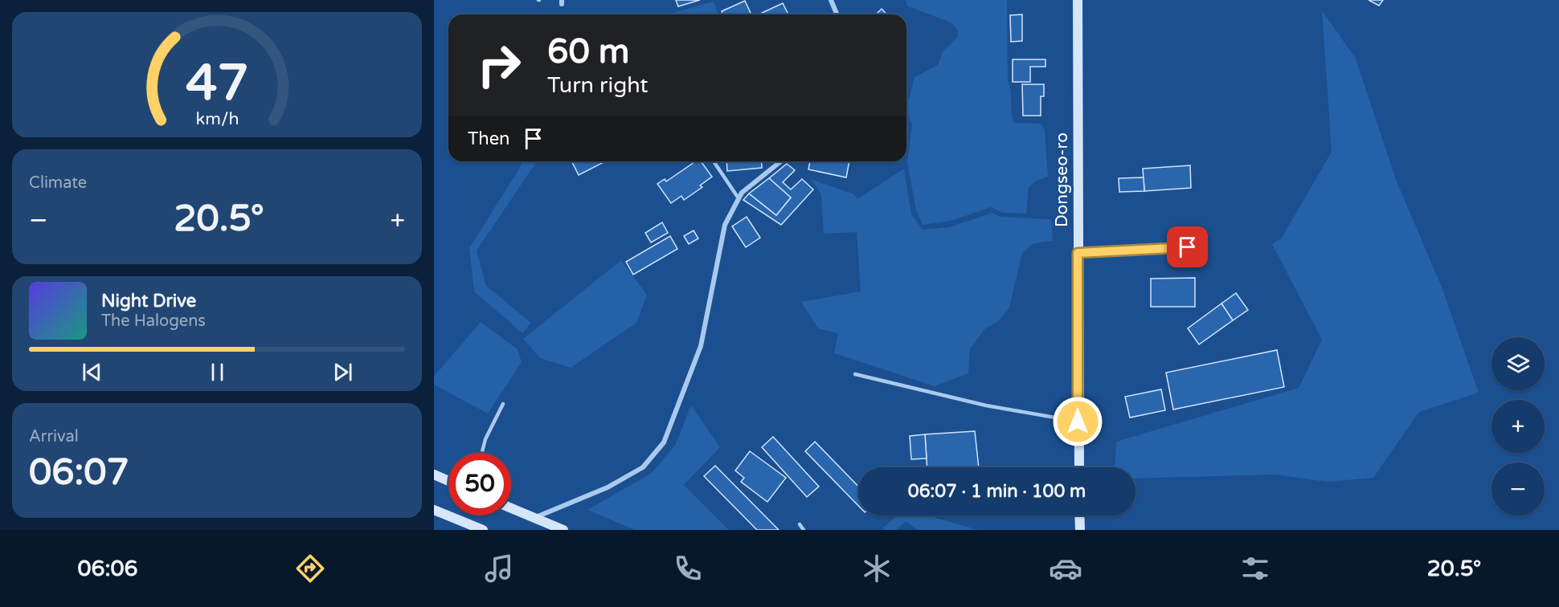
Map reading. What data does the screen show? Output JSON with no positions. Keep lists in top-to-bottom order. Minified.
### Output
{"streets":{"main road":["Dongseo-ro"]},"page":{"turn":["60 m","Turn right"],"then":"Then","tile":["Climate",["Arrival","06:07"]],"heat":["−","20.5°","+"],"song":["Night Drive","The Halogens"],"map_buttons":["+","−"],"limit":"50","trip":"06:07 · 1 min · 100 m","tabs":["06:06","20.5°"],"gauge":["47","km/h"]}}
